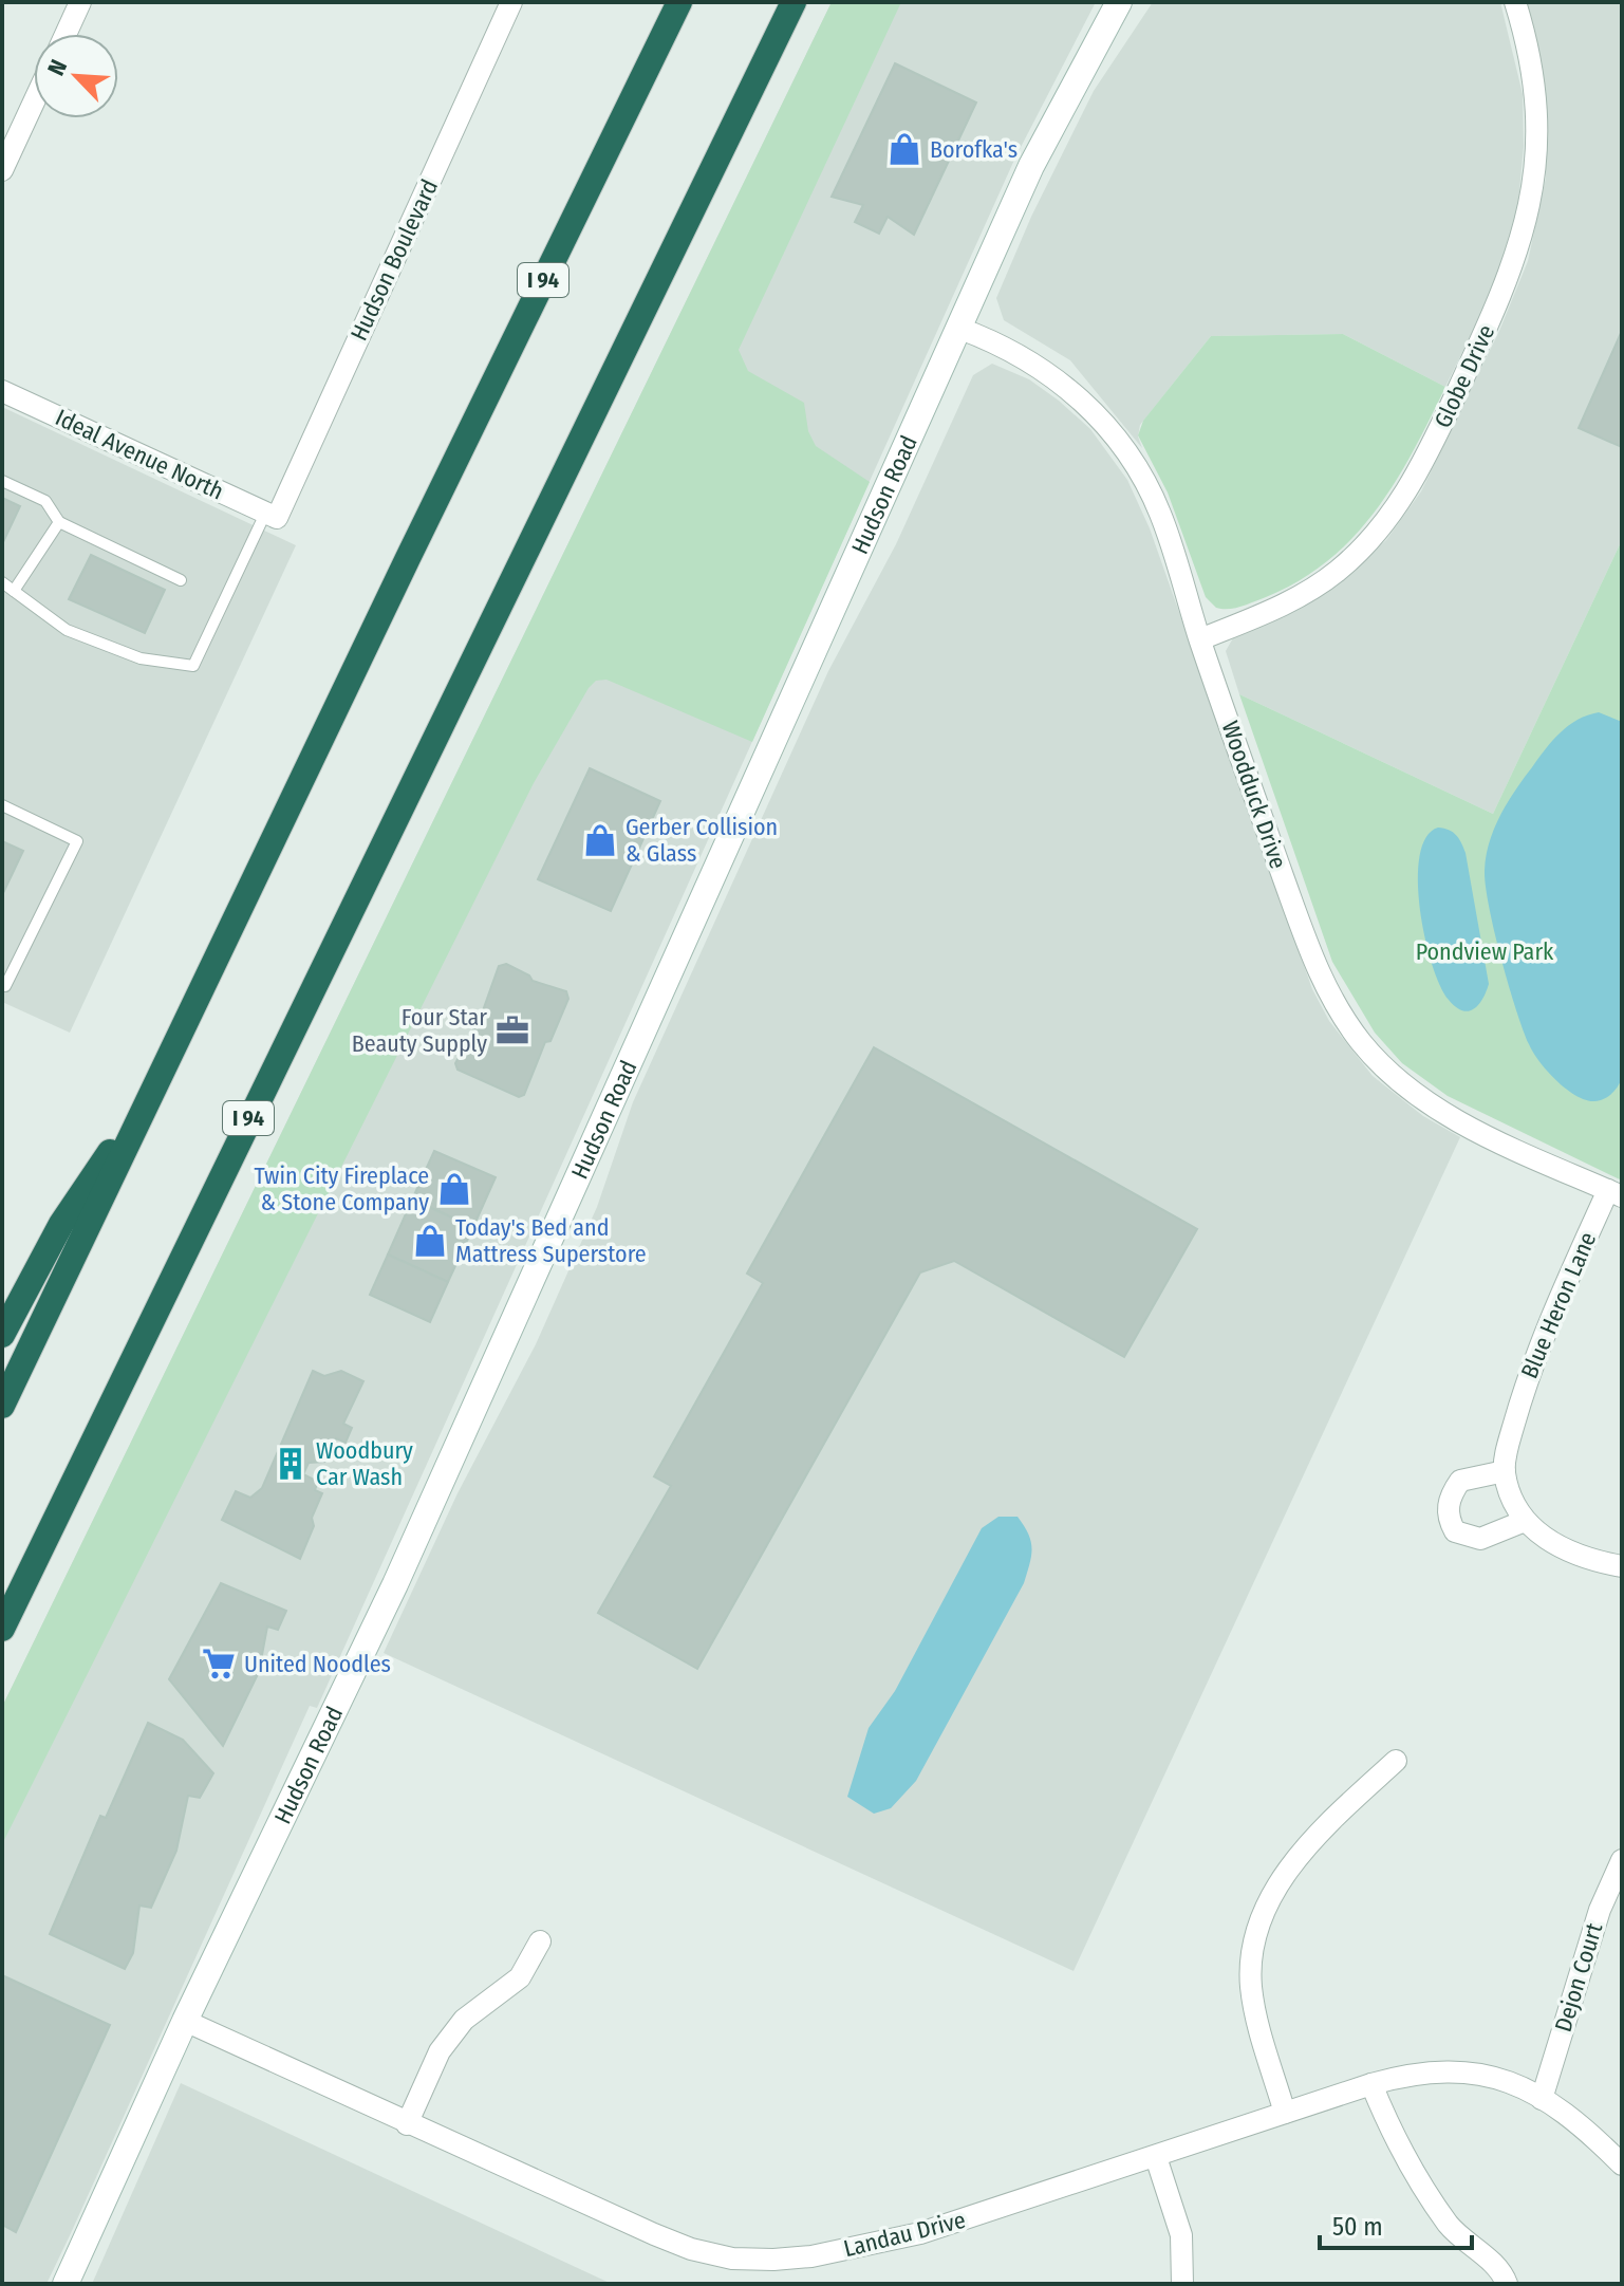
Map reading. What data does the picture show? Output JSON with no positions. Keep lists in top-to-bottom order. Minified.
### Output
{"streets":{"highway":["I 94"],"street":["Hudson Boulevard","Globe Drive","Ideal Avenue North","Hudson Road","Woodduck Drive","Blue Heron Lane","Dejon Court","Landau Drive"]},"crossings":[["Hudson Boulevard","Ideal Avenue North"],["Globe Drive","Woodduck Drive"],["Hudson Road","Woodduck Drive"],["Hudson Road","Landau Drive"],["Woodduck Drive","Blue Heron Lane"],["Dejon Court","Landau Drive"]],"parks":["Pondview Park"],"places":{"shop":["Borofka's","Gerber Collision & Glass","Twin City Fireplace & Stone Company","Today's Bed and Mattress Superstore"],"office":["Four Star Beauty Supply"],"building":["Woodbury Car Wash"],"supermarket":["United Noodles"]},"scale_bar":"50 m","north":"top left"}
